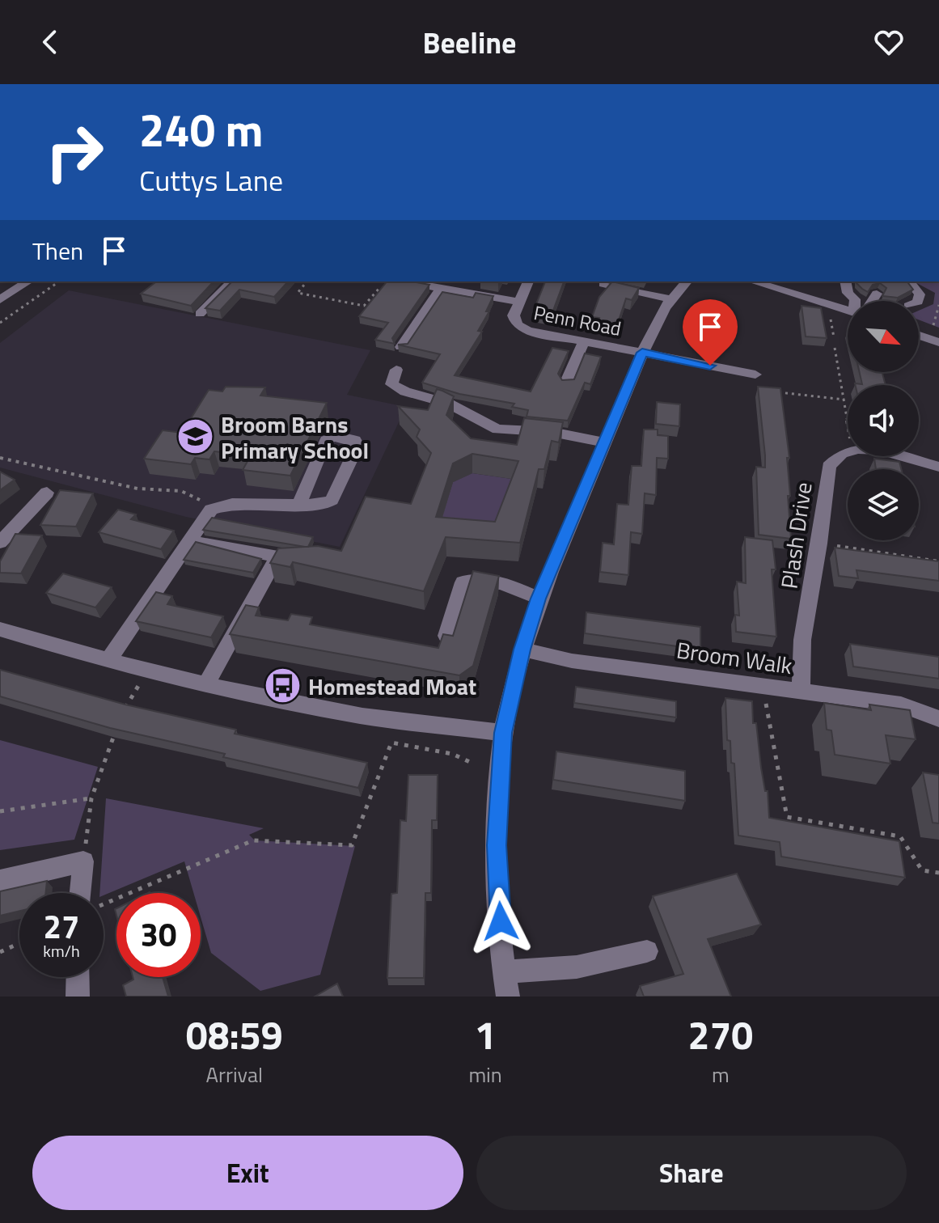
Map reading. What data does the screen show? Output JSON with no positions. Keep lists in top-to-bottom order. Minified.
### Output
{"streets":{"street":["Penn Road","Plash Drive","Broom Walk"]},"crossings":[["Plash Drive","Broom Walk"]],"places":{"school or university":["Broom Barns Primary School"],"bus stop":["Homestead Moat"]},"north":"bottom right","page":{"header":"Beeline","turn":["240 m","Cuttys Lane"],"then":"Then","speed":"27 km/h","limit":"30","eta":["08:59","Arrival","1","min","270","m"],"buttons":["Exit","Share"]}}
